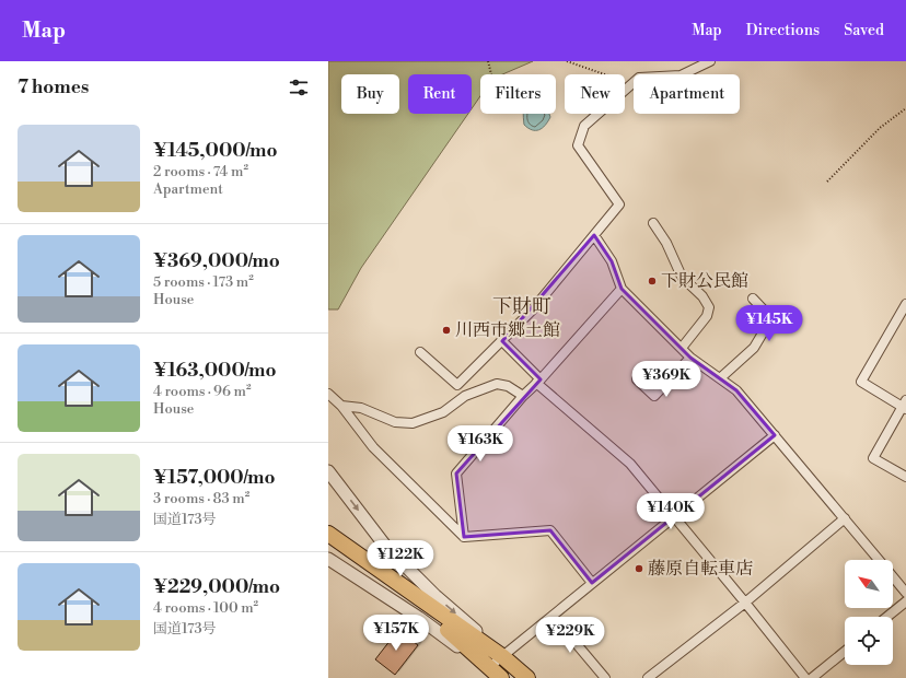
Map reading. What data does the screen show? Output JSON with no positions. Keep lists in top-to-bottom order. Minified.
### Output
{"districts":["下財町"],"places":["下財公民館","川西市郷土館","藤原自転車店"],"north":"top left","page":{"header":"Map","nav":["Map","Directions","Saved"],"heading":"7 homes","chip":["Buy","Rent","Filters","New","Apartment"],"list":[{"name":"¥145,000/mo","note":"2 rooms · 74 m² · Apartment"},{"name":"¥369,000/mo","note":"5 rooms · 173 m² · House"},{"name":"¥163,000/mo","note":"4 rooms · 96 m² · House"},{"name":"¥157,000/mo","note":"3 rooms · 83 m² · 国道173号"},{"name":"¥229,000/mo","note":"4 rooms · 100 m² · 国道173号"}],"price":["¥145K","¥369K","¥163K","¥140K","¥122K","¥157K","¥229K"]}}
